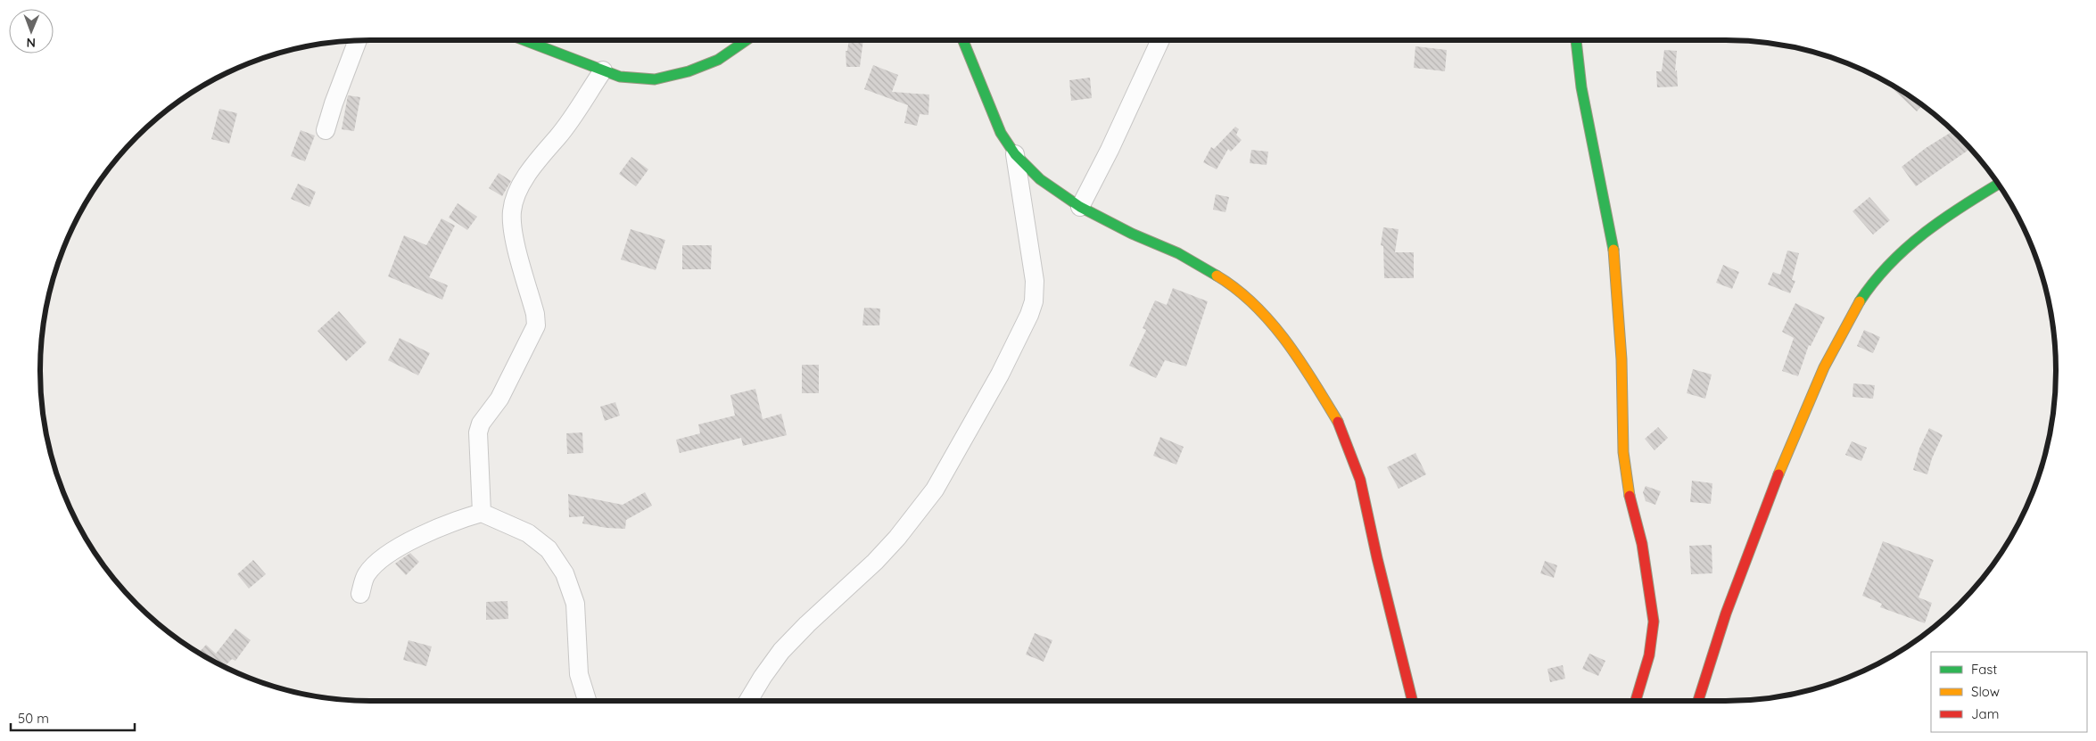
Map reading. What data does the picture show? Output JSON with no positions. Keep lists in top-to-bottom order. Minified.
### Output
{"legend":["Fast","Slow","Jam"],"scale_bar":"50 m","north":"bottom"}
